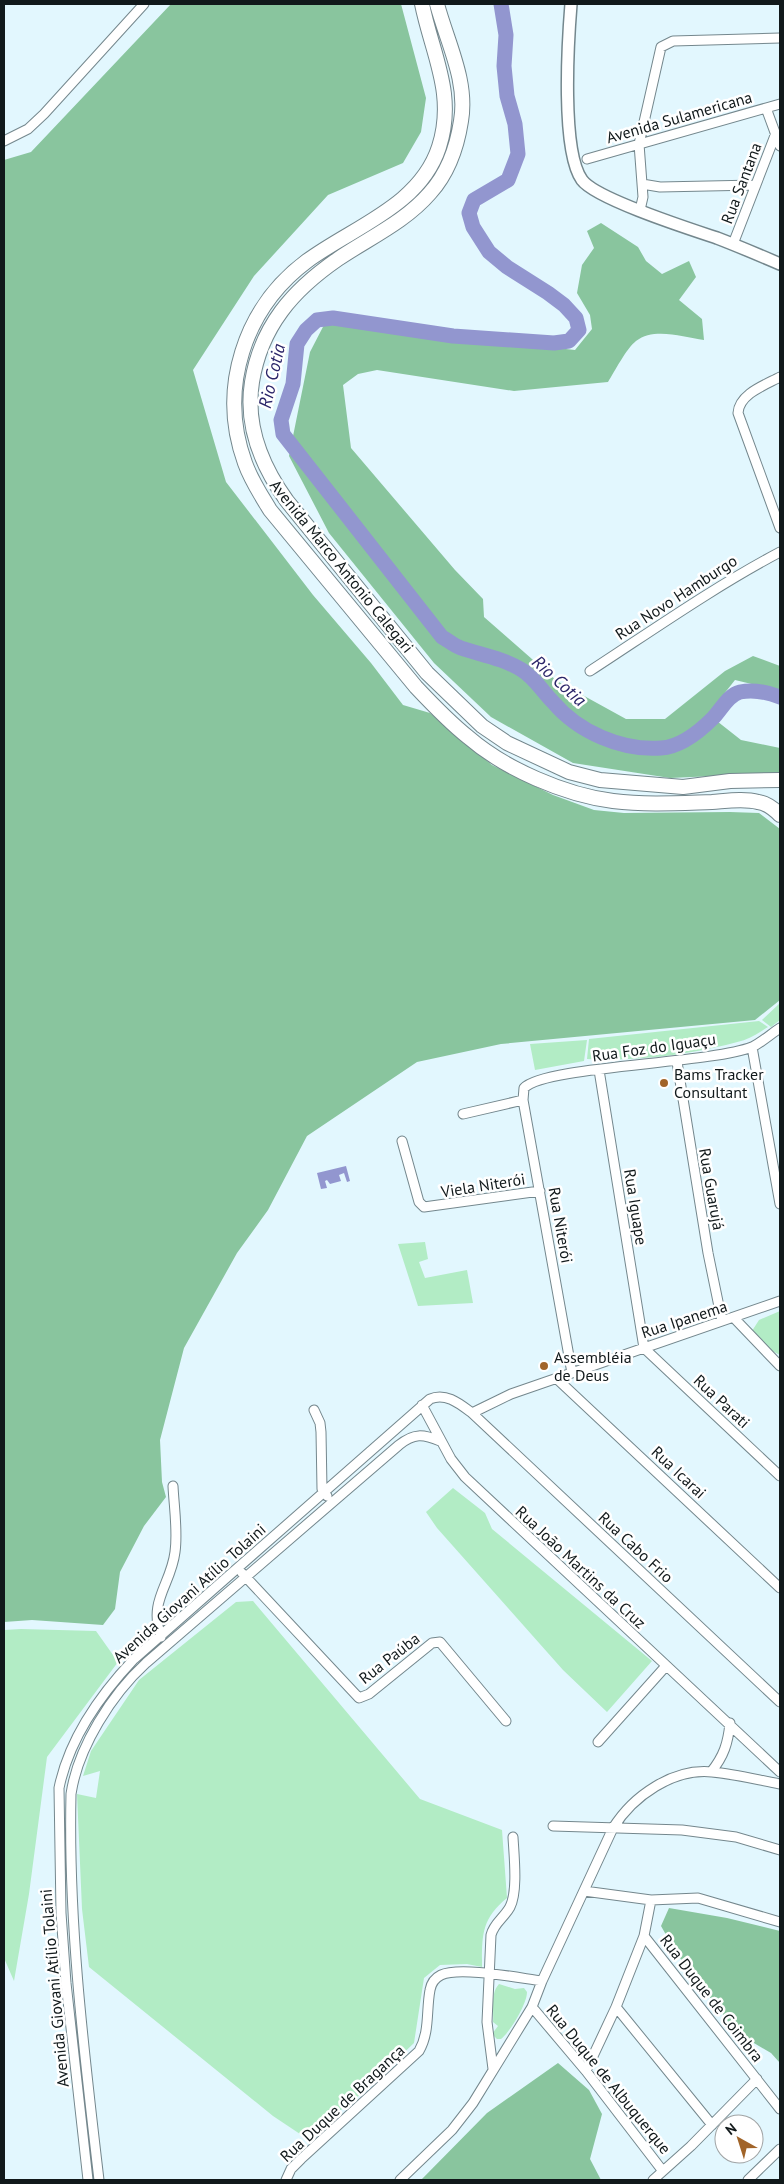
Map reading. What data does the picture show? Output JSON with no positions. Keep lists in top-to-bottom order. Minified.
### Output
{"streets":{"main road":["Avenida Marco Antonio Calegari"],"street":["Avenida Sulamericana","Rua Santana","Rua Novo Hamburgo","Rua Foz do Iguaçu","Viela Niterói","Rua Guarujá","Rua Iguape","Rua Niterói","Rua Ipanema","Rua Parati","Rua Icarai","Rua Cabo Frio","Rua João Martins da Cruz","Avenida Giovani Atílio Tolaini","Rua Paúba","Rua Duque de Coimbra","Rua Duque de Albuquerque","Rua Duque de Bragança"]},"crossings":[["Rua Foz do Iguaçu","Rua Guarujá"],["Rua Foz do Iguaçu","Rua Iguape"],["Rua Foz do Iguaçu","Rua Niterói"],["Viela Niterói","Rua Niterói"],["Rua Guarujá","Rua Ipanema"],["Rua Iguape","Rua Ipanema"],["Rua Iguape","Rua Parati"],["Rua Niterói","Rua Ipanema"],["Rua Ipanema","Rua Parati"],["Rua Ipanema","Rua Icarai"],["Rua Ipanema","Rua Cabo Frio"],["Rua João Martins da Cruz","Avenida Giovani Atílio Tolaini"],["Avenida Giovani Atílio Tolaini","Rua Paúba"]],"water":["Rio Cotia"],"places":["Bams Tracker Consultant","Assembléia de Deus"],"north":"top left"}
